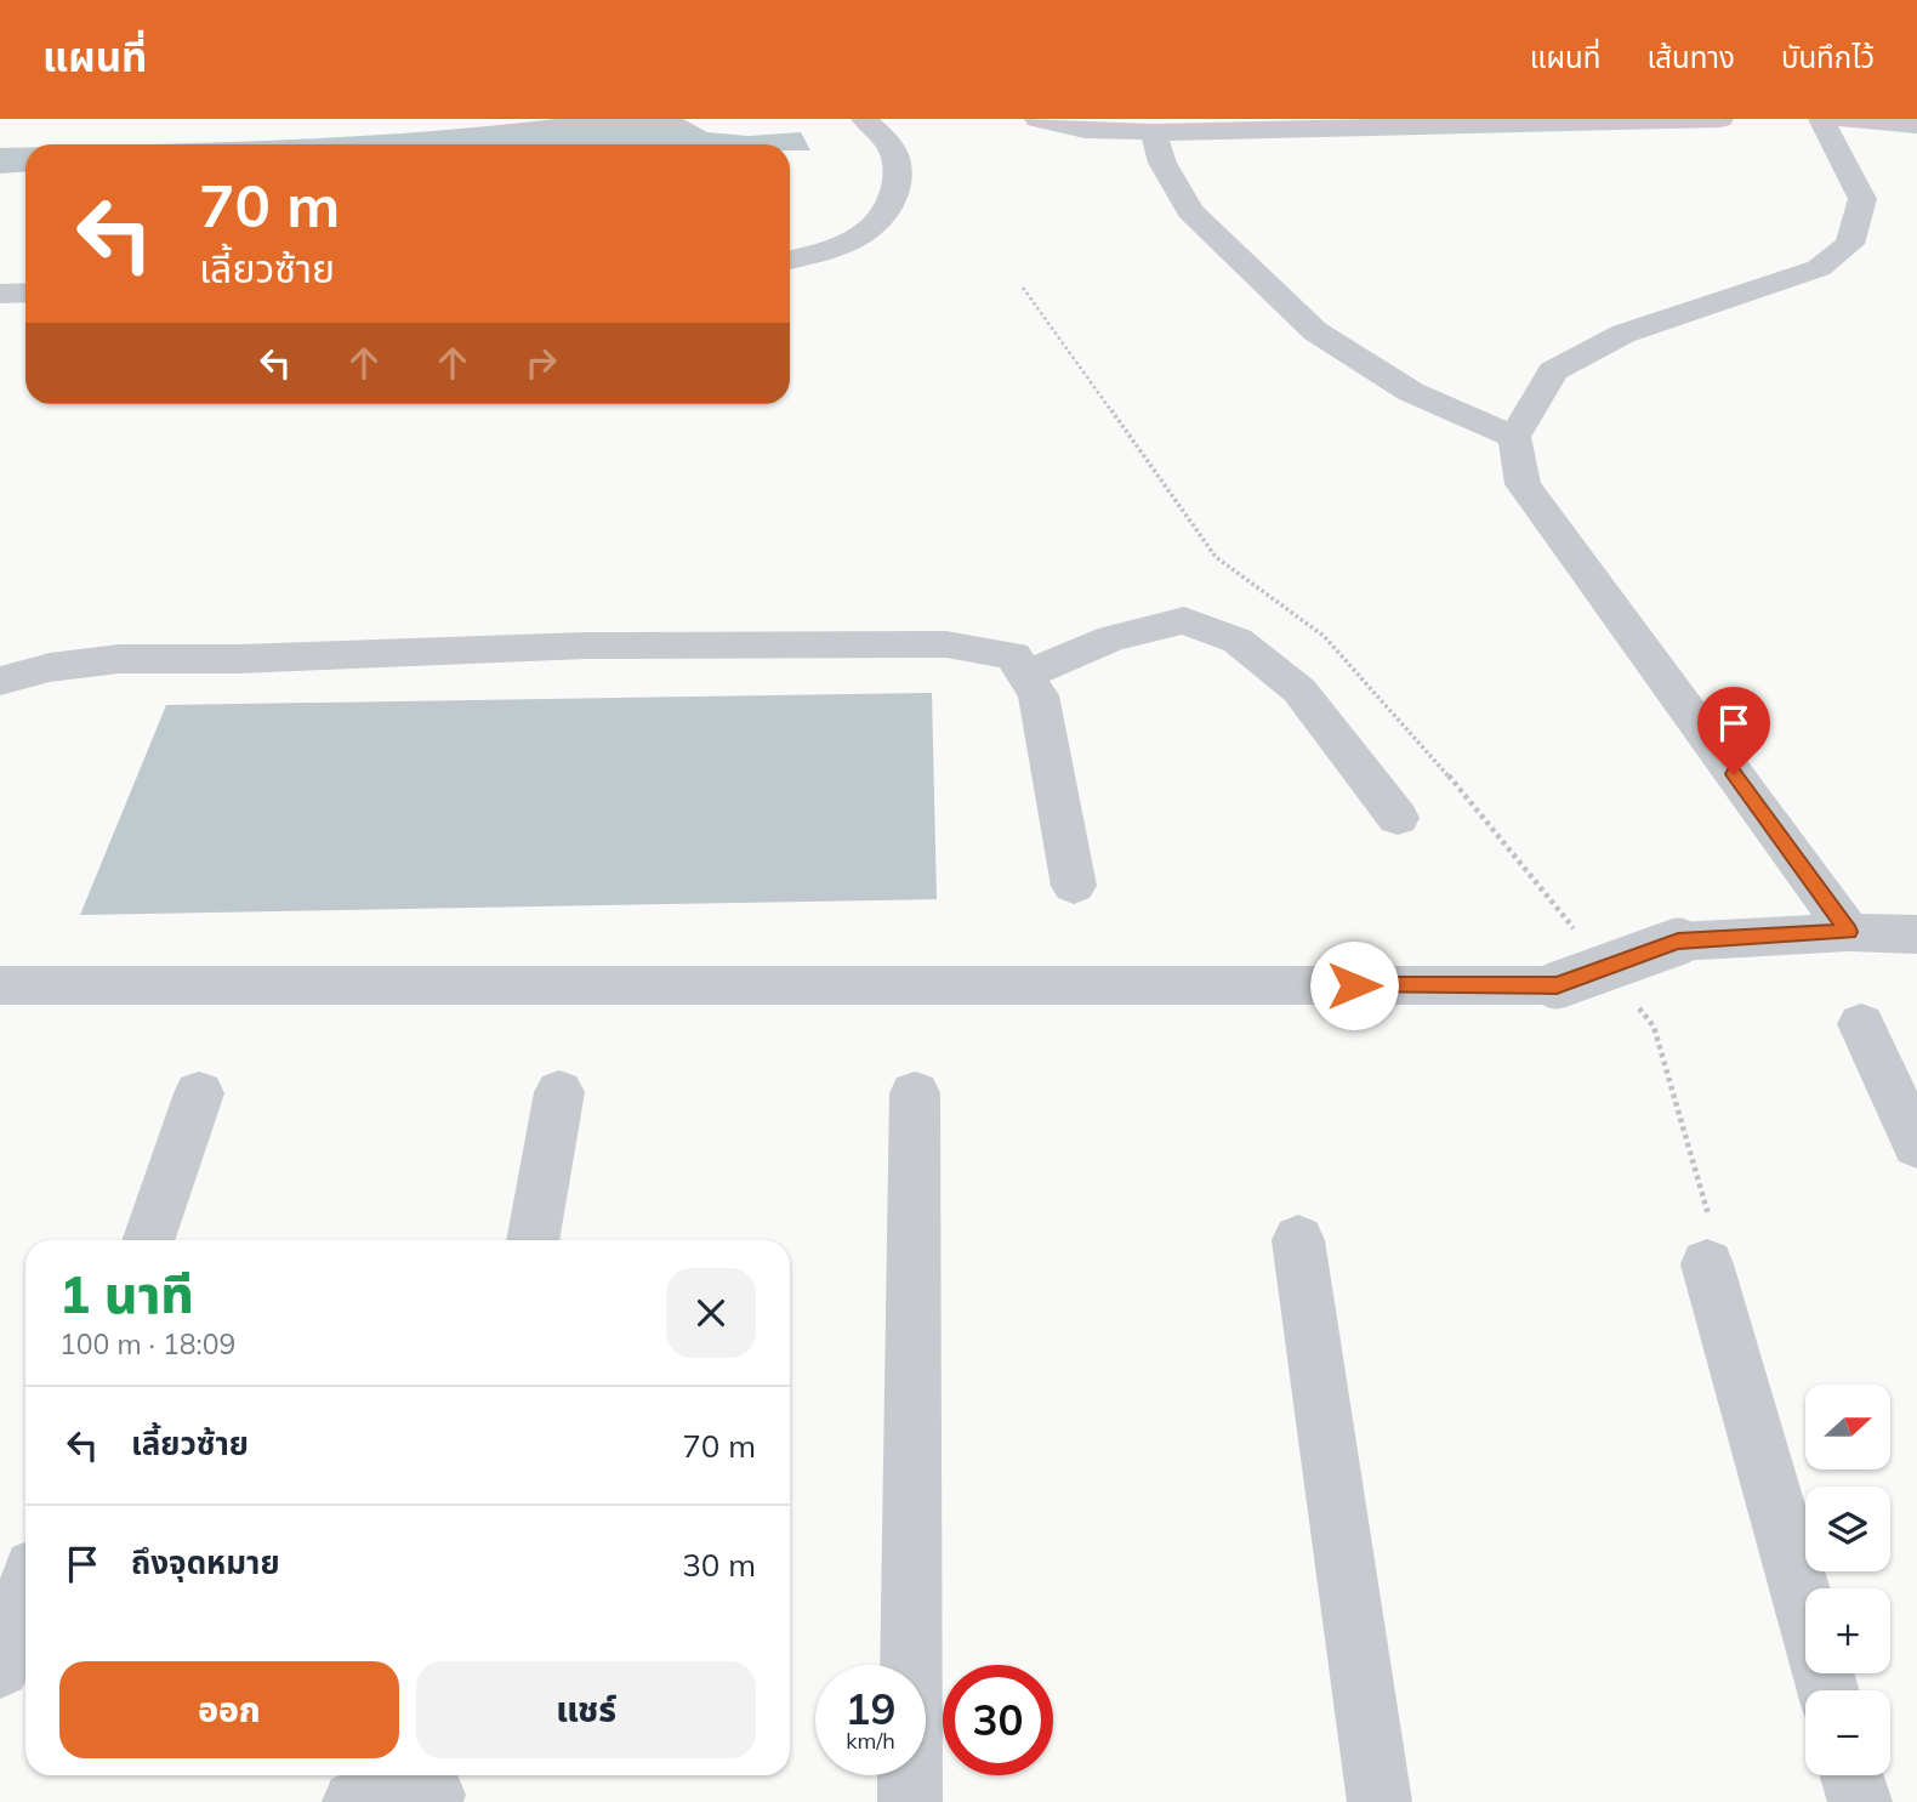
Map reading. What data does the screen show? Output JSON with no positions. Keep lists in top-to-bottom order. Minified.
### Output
{"north":"right","page":{"header":"แผนที่","nav":["แผนที่","เส้นทาง","บันทึกไว้"],"turn":["70 m","เลี้ยวซ้าย"],"heading":["1 นาที","100 m · 18:09"],"map_buttons":["+","−"],"list":[{"name":"เลี้ยวซ้าย","value":"70 m"},{"name":"ถึงจุดหมาย","value":"30 m"}],"buttons":["ออก","แชร์"],"speed":"19 km/h","limit":"30"}}
